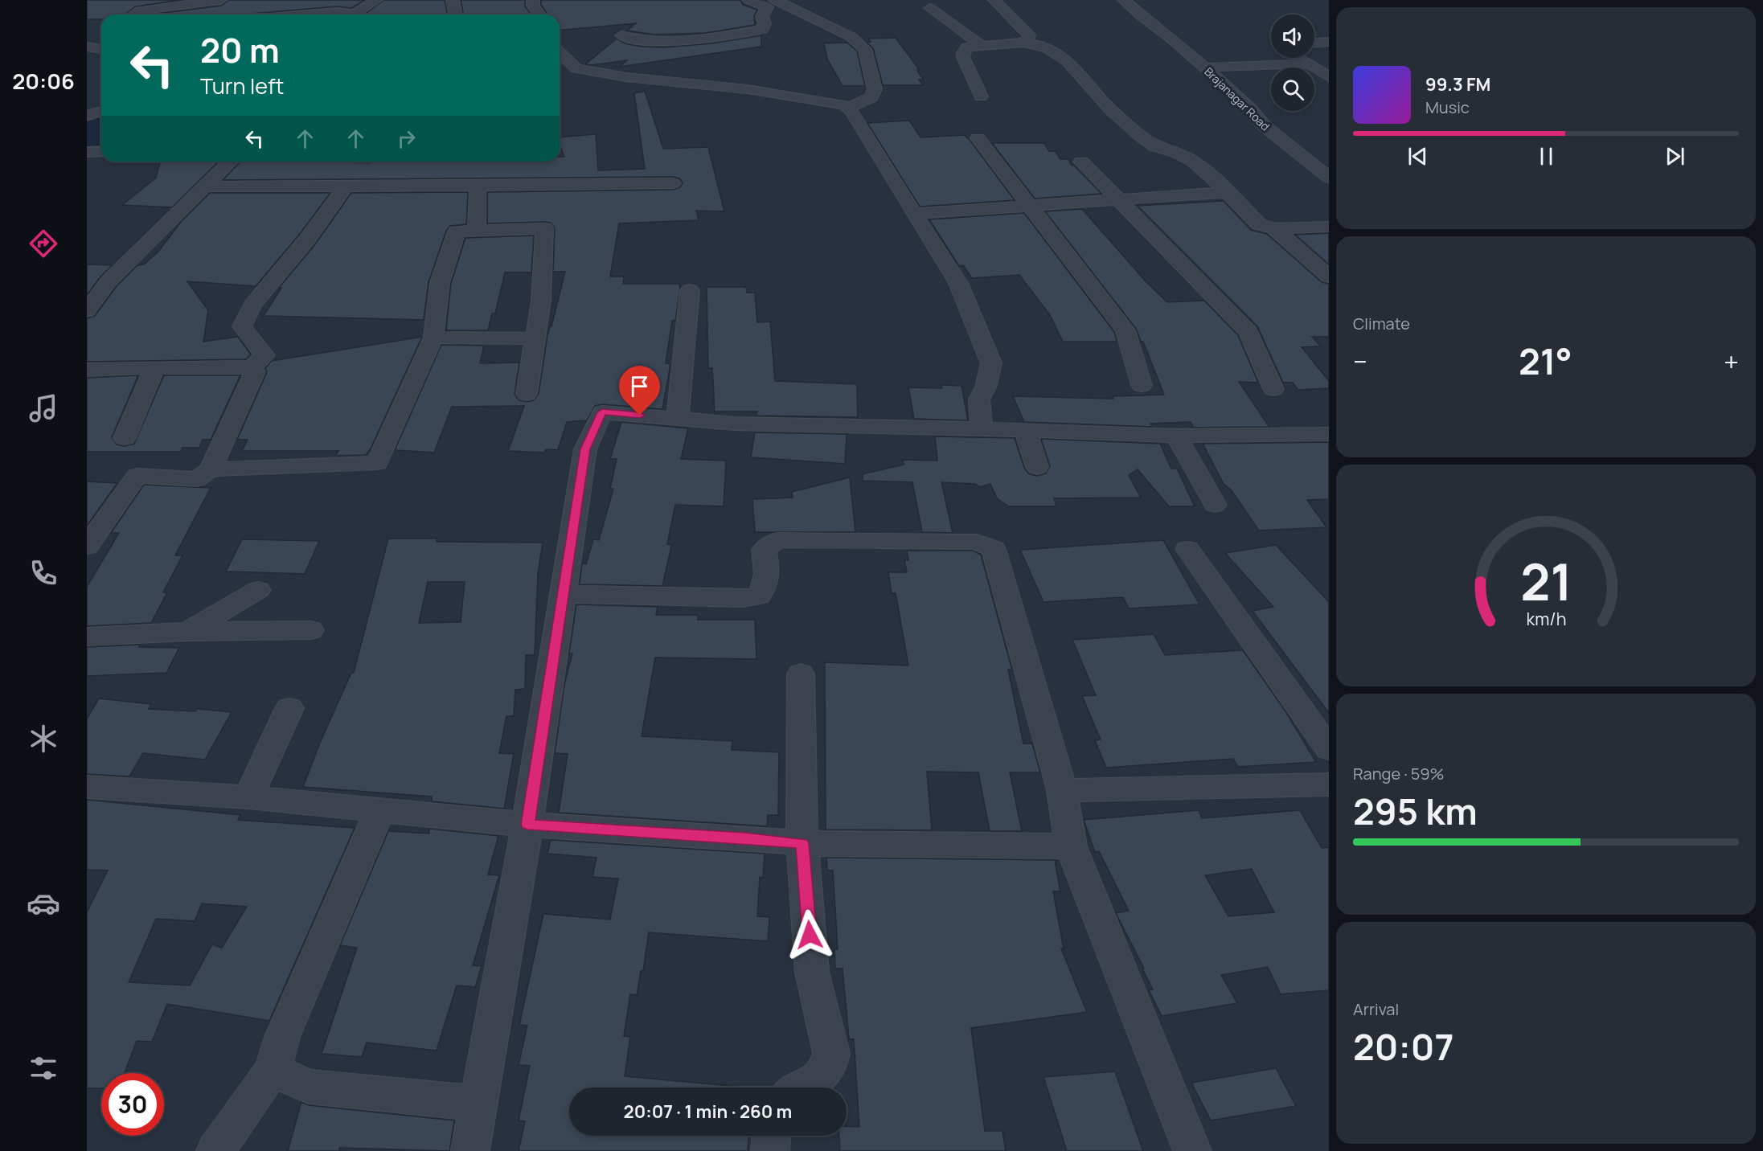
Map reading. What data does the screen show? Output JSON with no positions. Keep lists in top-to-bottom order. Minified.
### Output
{"streets":{"street":["Brajanagar Road"]},"page":{"tabs":"20:06","turn":["20 m","Turn left"],"song":["99.3 FM","Music"],"tile":["Climate",["Range · 59%","295 km"],["Arrival","20:07"]],"heat":["−","21°","+"],"limit":"30","trip":"20:07 · 1 min · 260 m","gauge":["21","km/h"]}}
